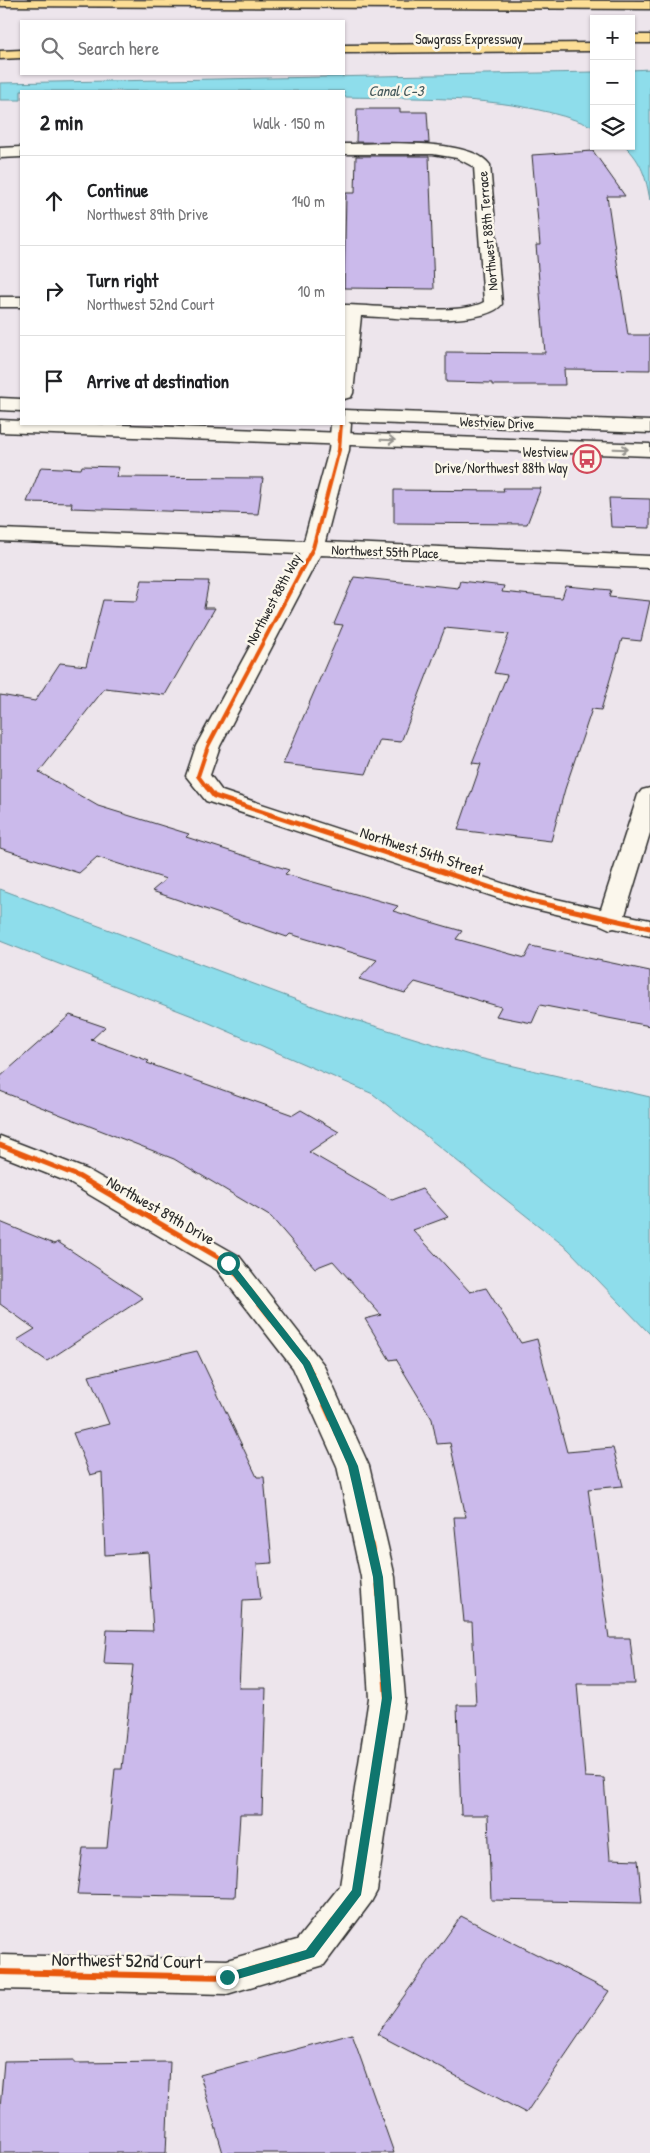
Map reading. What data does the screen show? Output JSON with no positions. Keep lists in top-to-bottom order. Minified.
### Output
{"streets":{"highway":["Sawgrass Expressway"],"street":["Northwest 88th Terrace","Westview Drive","Northwest 55th Place","Northwest 88th Way","Northwest 54th Street","Northwest 89th Drive","Northwest 52nd Court"]},"crossings":[["Westview Drive","Northwest 88th Way"],["Northwest 55th Place","Northwest 88th Way"],["Northwest 88th Way","Northwest 54th Street"],["Northwest 89th Drive","Northwest 52nd Court"]],"water":["Canal C-3"],"places":{"bus stop":["Westview Drive/Northwest 88th Way"]},"page":{"map_buttons":["+","−"],"search":"Search here","heading":["2 min","Walk · 150 m"],"list":[["Continue","Northwest 89th Drive","140 m"],["Turn right","Northwest 52nd Court","10 m"],"Arrive at destination"]}}
